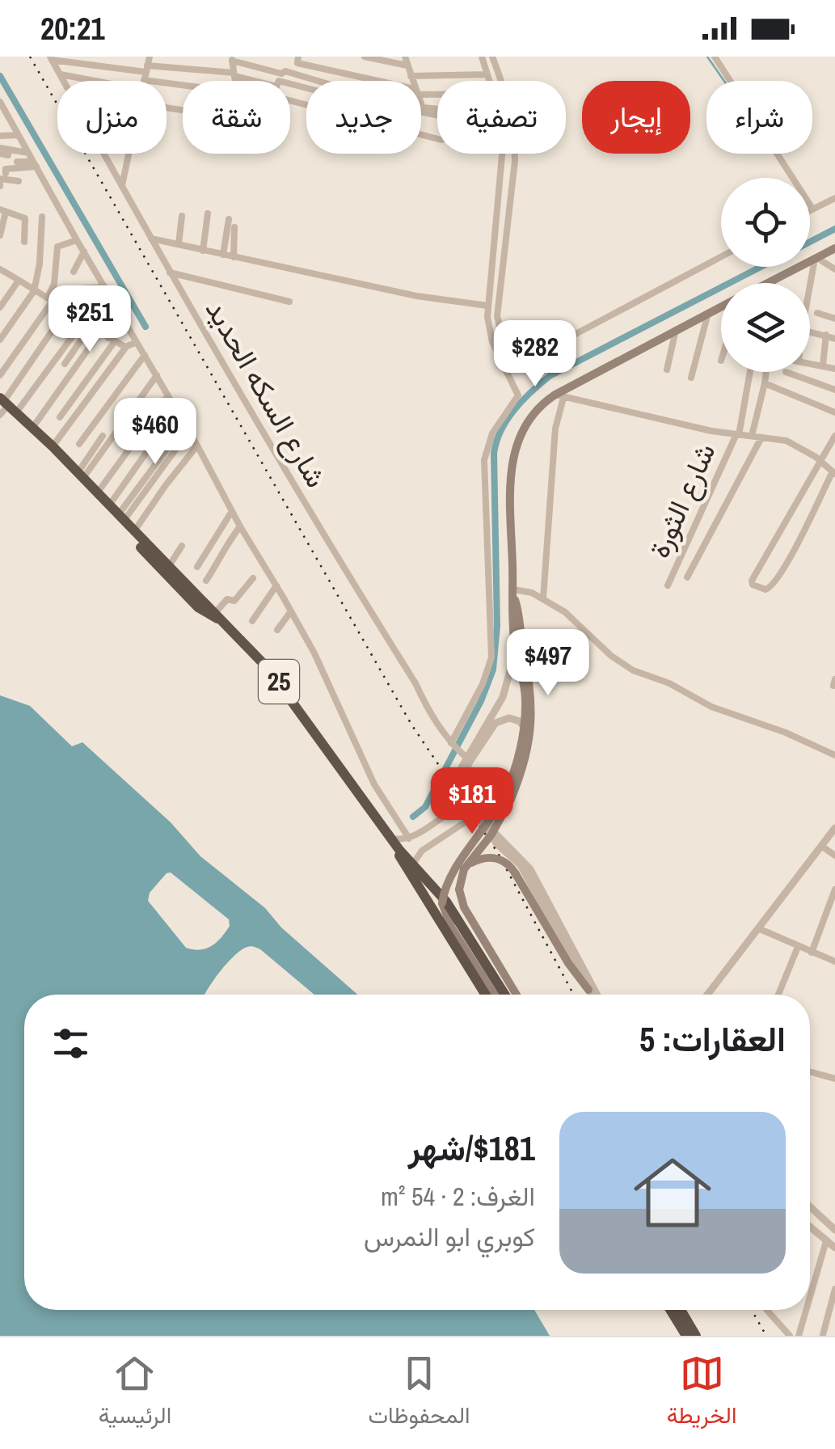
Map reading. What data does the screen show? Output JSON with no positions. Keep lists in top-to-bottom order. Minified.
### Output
{"streets":{"highway":["25"],"street":["شارع السكه الحديد","شارع الثورة"]},"page":{"status":"20:21","chip":["شراء","إيجار","تصفية","جديد","شقة","منزل"],"price":["$251","$282","$460","$497","$181"],"heading":"العقارات: 5","list":[{"name":"$181/شهر","note":"الغرف: 2 · 54 m² · كوبري ابو النمرس"}],"tabs":["الخريطة","المحفوظات","الرئيسية"]}}
